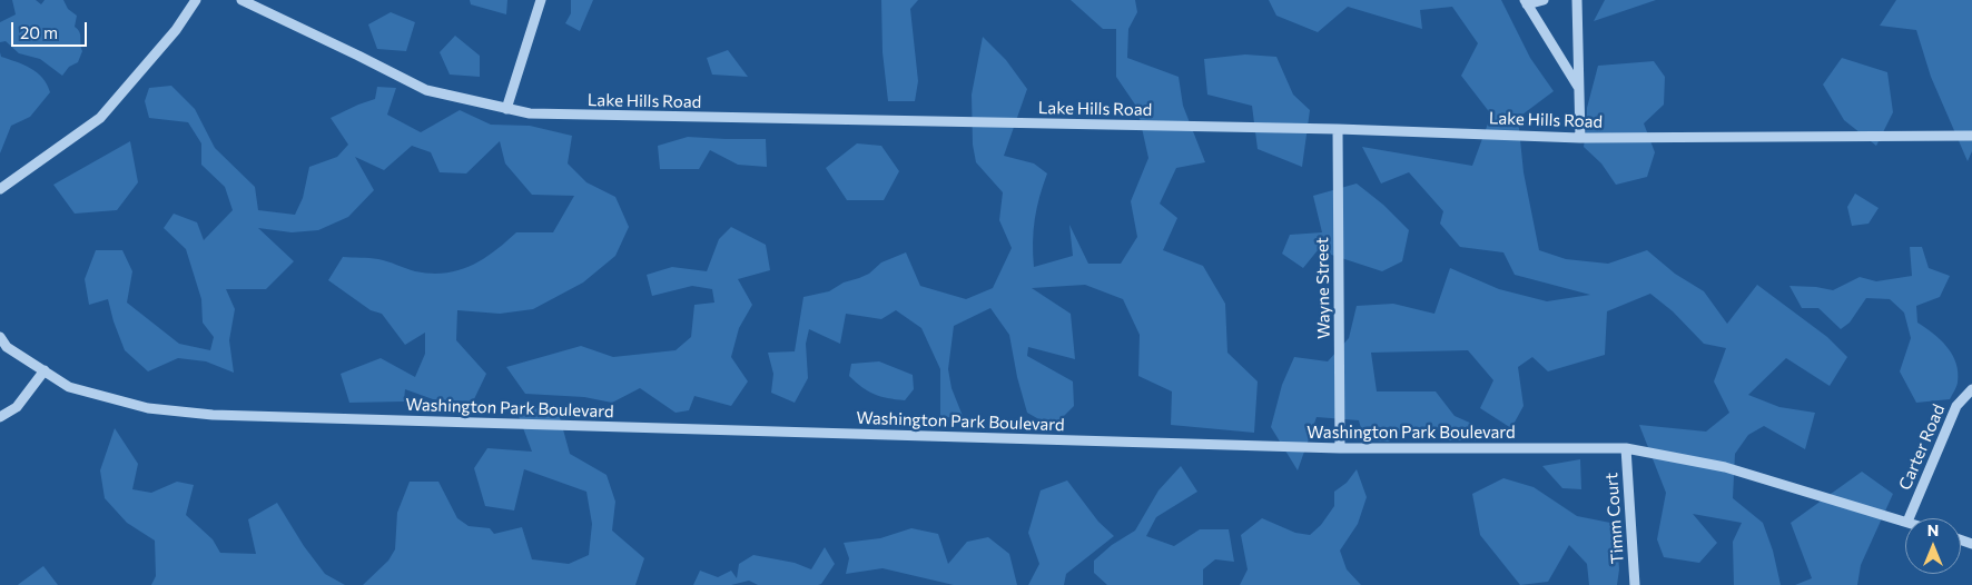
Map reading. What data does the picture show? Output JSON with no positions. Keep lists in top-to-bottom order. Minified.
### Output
{"streets":{"street":["Lake Hills Road","Wayne Street","Washington Park Boulevard","Carter Road","Timm Court"]},"crossings":[["Lake Hills Road","Wayne Street"],["Wayne Street","Washington Park Boulevard"],["Washington Park Boulevard","Timm Court"]],"scale_bar":"20 m","north":"top"}
